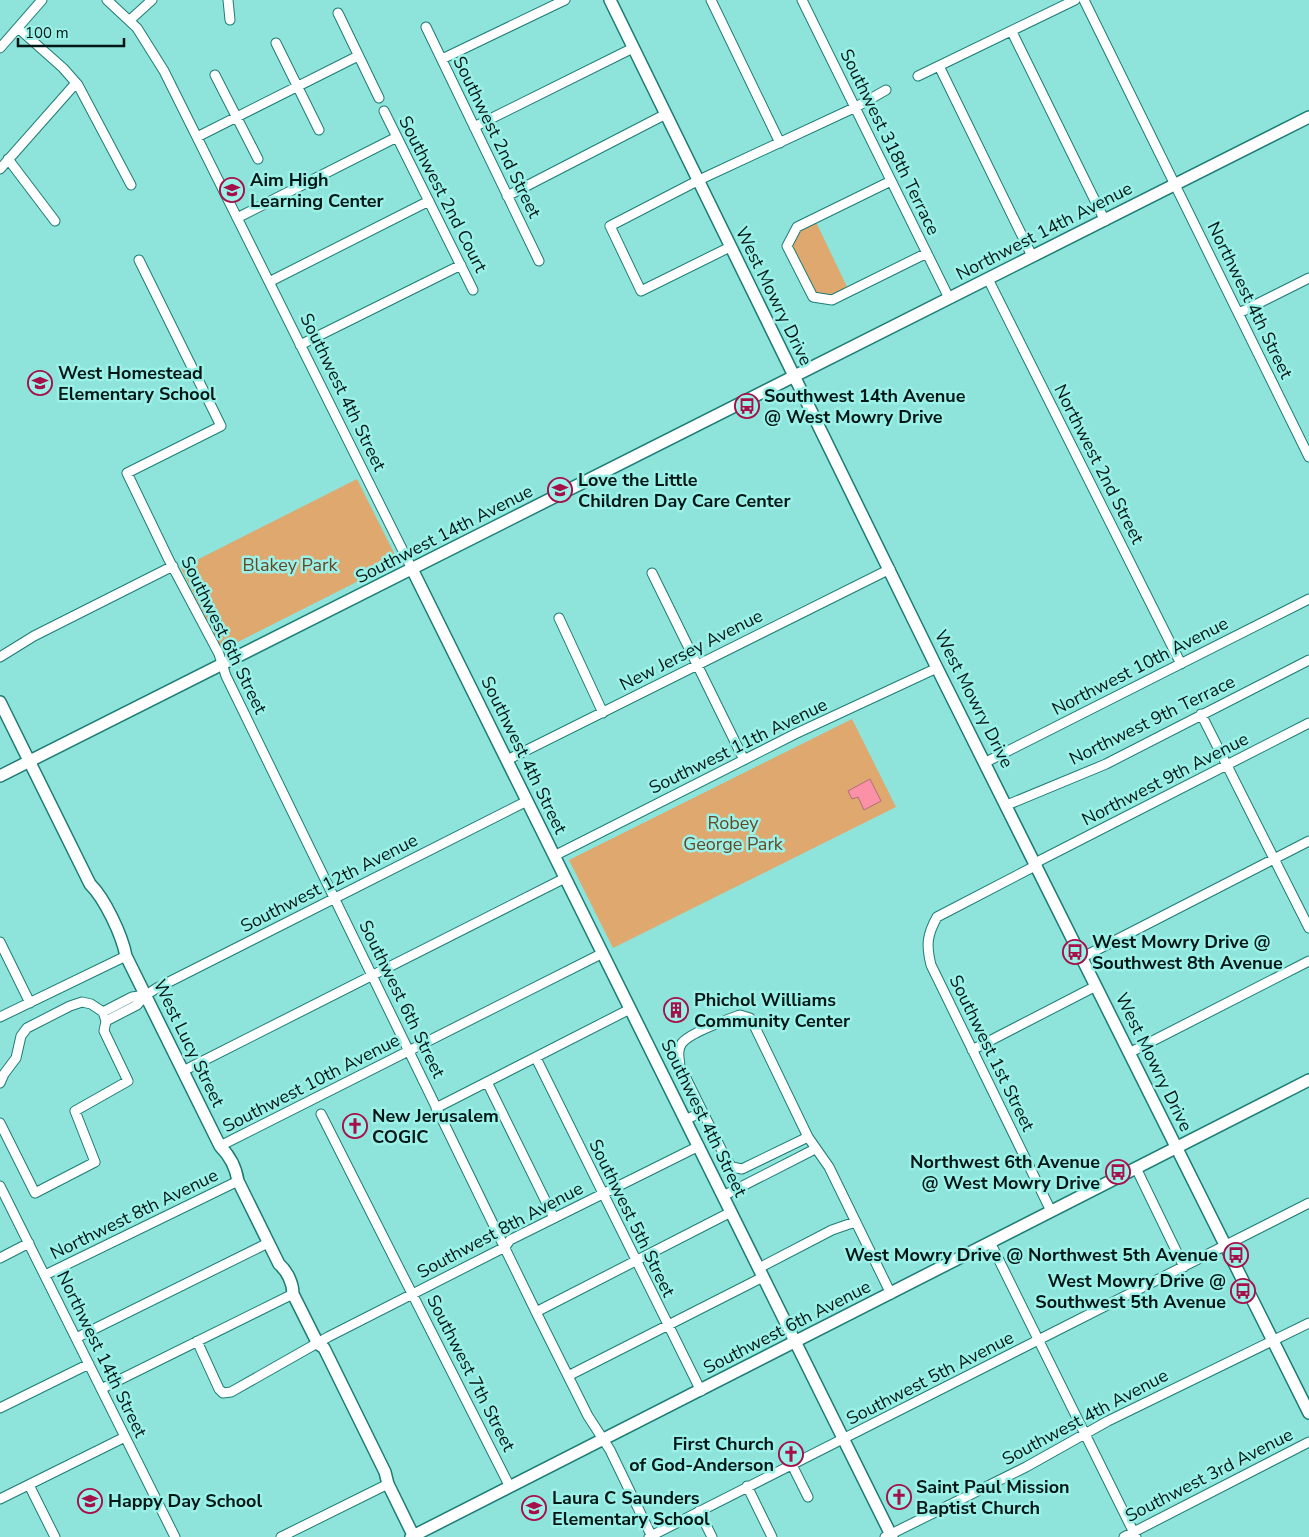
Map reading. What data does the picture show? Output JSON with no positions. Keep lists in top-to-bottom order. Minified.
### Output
{"streets":{"street":["Southwest 2nd Street","Southwest 318th Terrace","Southwest 2nd Court","Northwest 14th Avenue","West Mowry Drive","Northwest 4th Street","Southwest 4th Street","Northwest 2nd Street","Southwest 14th Avenue","Southwest 6th Street","New Jersey Avenue","Northwest 10th Avenue","Northwest 9th Terrace","Southwest 11th Avenue","Northwest 9th Avenue","Southwest 12th Avenue","West Lucy Street","Southwest 1st Street","Southwest 10th Avenue","Northwest 8th Avenue","Southwest 5th Street","Southwest 8th Avenue","Southwest 6th Avenue","Northwest 14th Street","Southwest 7th Street","Southwest 5th Avenue","Southwest 4th Avenue","Southwest 3rd Avenue"]},"crossings":[["Southwest 318th Terrace","Northwest 14th Avenue"],["Northwest 14th Avenue","West Mowry Drive"],["Northwest 14th Avenue","Northwest 4th Street"],["Northwest 14th Avenue","Northwest 2nd Street"],["Northwest 14th Avenue","Southwest 14th Avenue"],["West Mowry Drive","Southwest 14th Avenue"],["West Mowry Drive","New Jersey Avenue"],["West Mowry Drive","Northwest 10th Avenue"],["West Mowry Drive","Northwest 9th Terrace"],["West Mowry Drive","Southwest 11th Avenue"],["West Mowry Drive","Northwest 9th Avenue"],["West Mowry Drive","Southwest 6th Avenue"],["West Mowry Drive","Southwest 5th Avenue"],["West Mowry Drive","Southwest 4th Avenue"],["Southwest 4th Street","Southwest 14th Avenue"],["Southwest 4th Street","New Jersey Avenue"],["Southwest 4th Street","Southwest 11th Avenue"],["Southwest 4th Street","Southwest 12th Avenue"],["Southwest 4th Street","Southwest 10th Avenue"],["Southwest 4th Street","Southwest 8th Avenue"],["Southwest 4th Street","Southwest 6th Avenue"],["Southwest 4th Street","Southwest 5th Avenue"],["Southwest 4th Street","Southwest 4th Avenue"],["Northwest 2nd Street","Northwest 10th Avenue"],["Southwest 14th Avenue","Southwest 6th Street"],["Southwest 14th Avenue","West Lucy Street"],["Southwest 6th Street","Southwest 12th Avenue"],["Southwest 6th Street","Southwest 10th Avenue"],["Southwest 6th Street","Southwest 8th Avenue"],["Southwest 6th Street","Southwest 6th Avenue"],["Southwest 6th Street","Southwest 5th Avenue"],["Northwest 9th Avenue","Southwest 1st Street"],["Southwest 12th Avenue","West Lucy Street"],["West Lucy Street","Southwest 10th Avenue"],["West Lucy Street","Northwest 8th Avenue"],["West Lucy Street","Southwest 8th Avenue"],["West Lucy Street","Southwest 6th Avenue"],["Southwest 1st Street","Southwest 6th Avenue"],["Northwest 8th Avenue","Northwest 14th Street"],["Southwest 5th Street","Southwest 8th Avenue"],["Southwest 5th Street","Southwest 6th Avenue"],["Southwest 8th Avenue","Southwest 7th Street"],["Southwest 6th Avenue","Southwest 7th Street"]],"parks":["Blakey Park","Robey George Park"],"places":{"school or university":["Aim High Learning Center","West Homestead Elementary School","Love the Little Children Day Care Center","Happy Day School","Laura C Saunders Elementary School"],"bus stop":["Southwest 14th Avenue @ West Mowry Drive","West Mowry Drive @ Southwest 8th Avenue","Northwest 6th Avenue @ West Mowry Drive","West Mowry Drive @ Northwest 5th Avenue","West Mowry Drive @ Southwest 5th Avenue"],"building":["Phichol Williams Community Center"],"church":["New Jerusalem COGIC","First Church of God-Anderson","Saint Paul Mission Baptist Church"]},"scale_bar":"100 m"}
